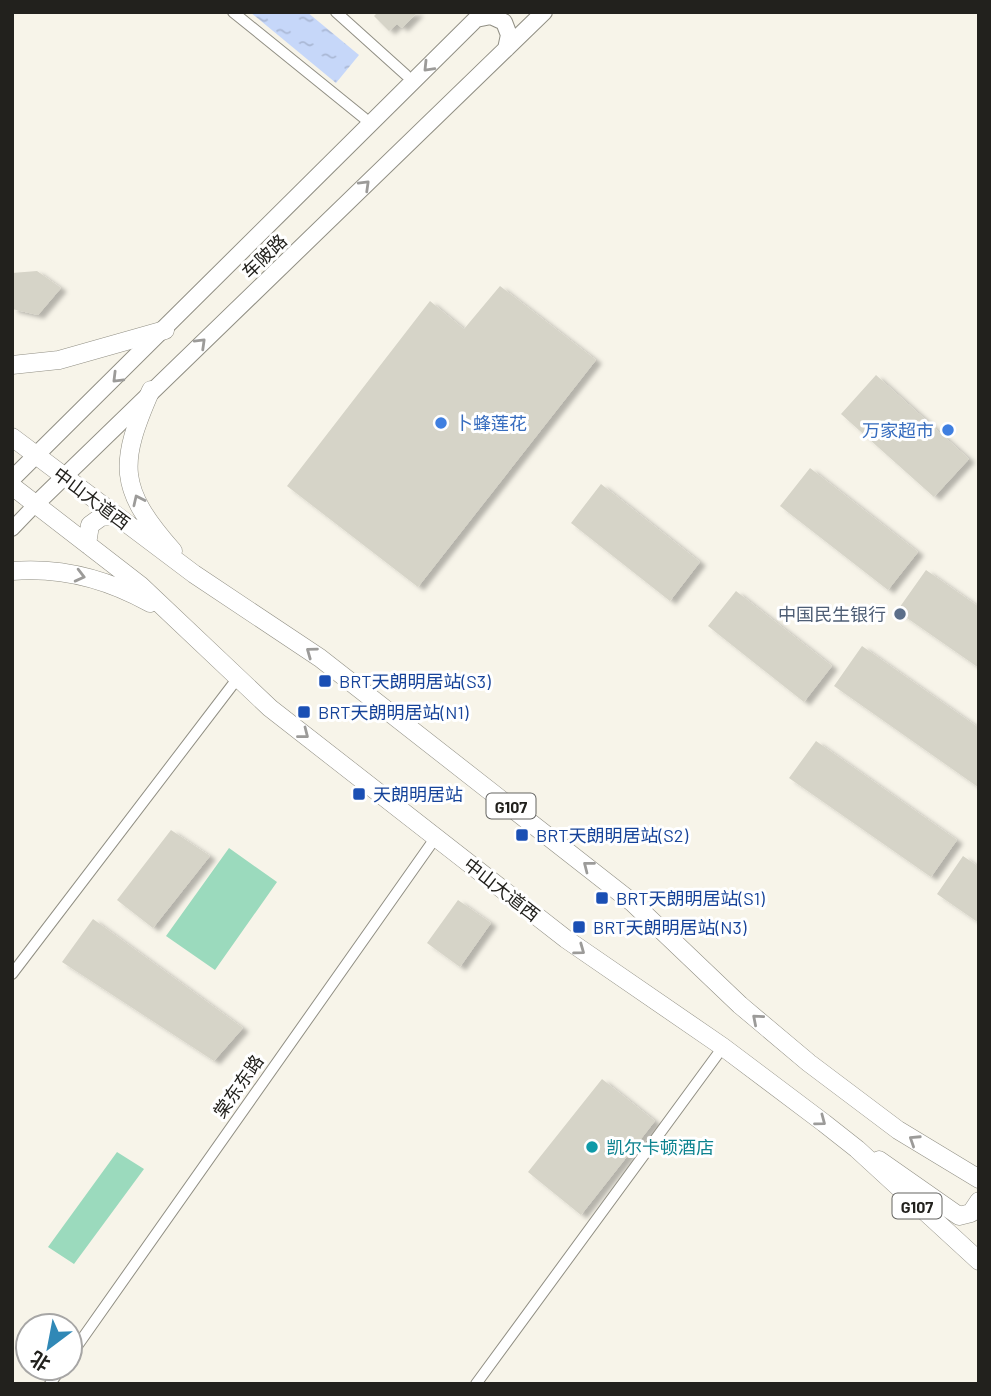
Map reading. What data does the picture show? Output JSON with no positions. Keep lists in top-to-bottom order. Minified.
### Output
{"streets":{"highway":["中山大道西","G107"],"main road":["车陂路"],"street":["棠东东路"]},"crossings":[["车陂路","中山大道西"],["车陂路","G107"],["中山大道西","G107"],["中山大道西","棠东东路"]],"places":{"other":["卜蜂莲花","万家超市","中国民生银行","凯尔卡顿酒店"],"transit":["BRT天朗明居站(S3)","BRT天朗明居站(N1)","天朗明居站","BRT天朗明居站(S2)","BRT天朗明居站(S1)","BRT天朗明居站(N3)"]},"north":"bottom left"}
